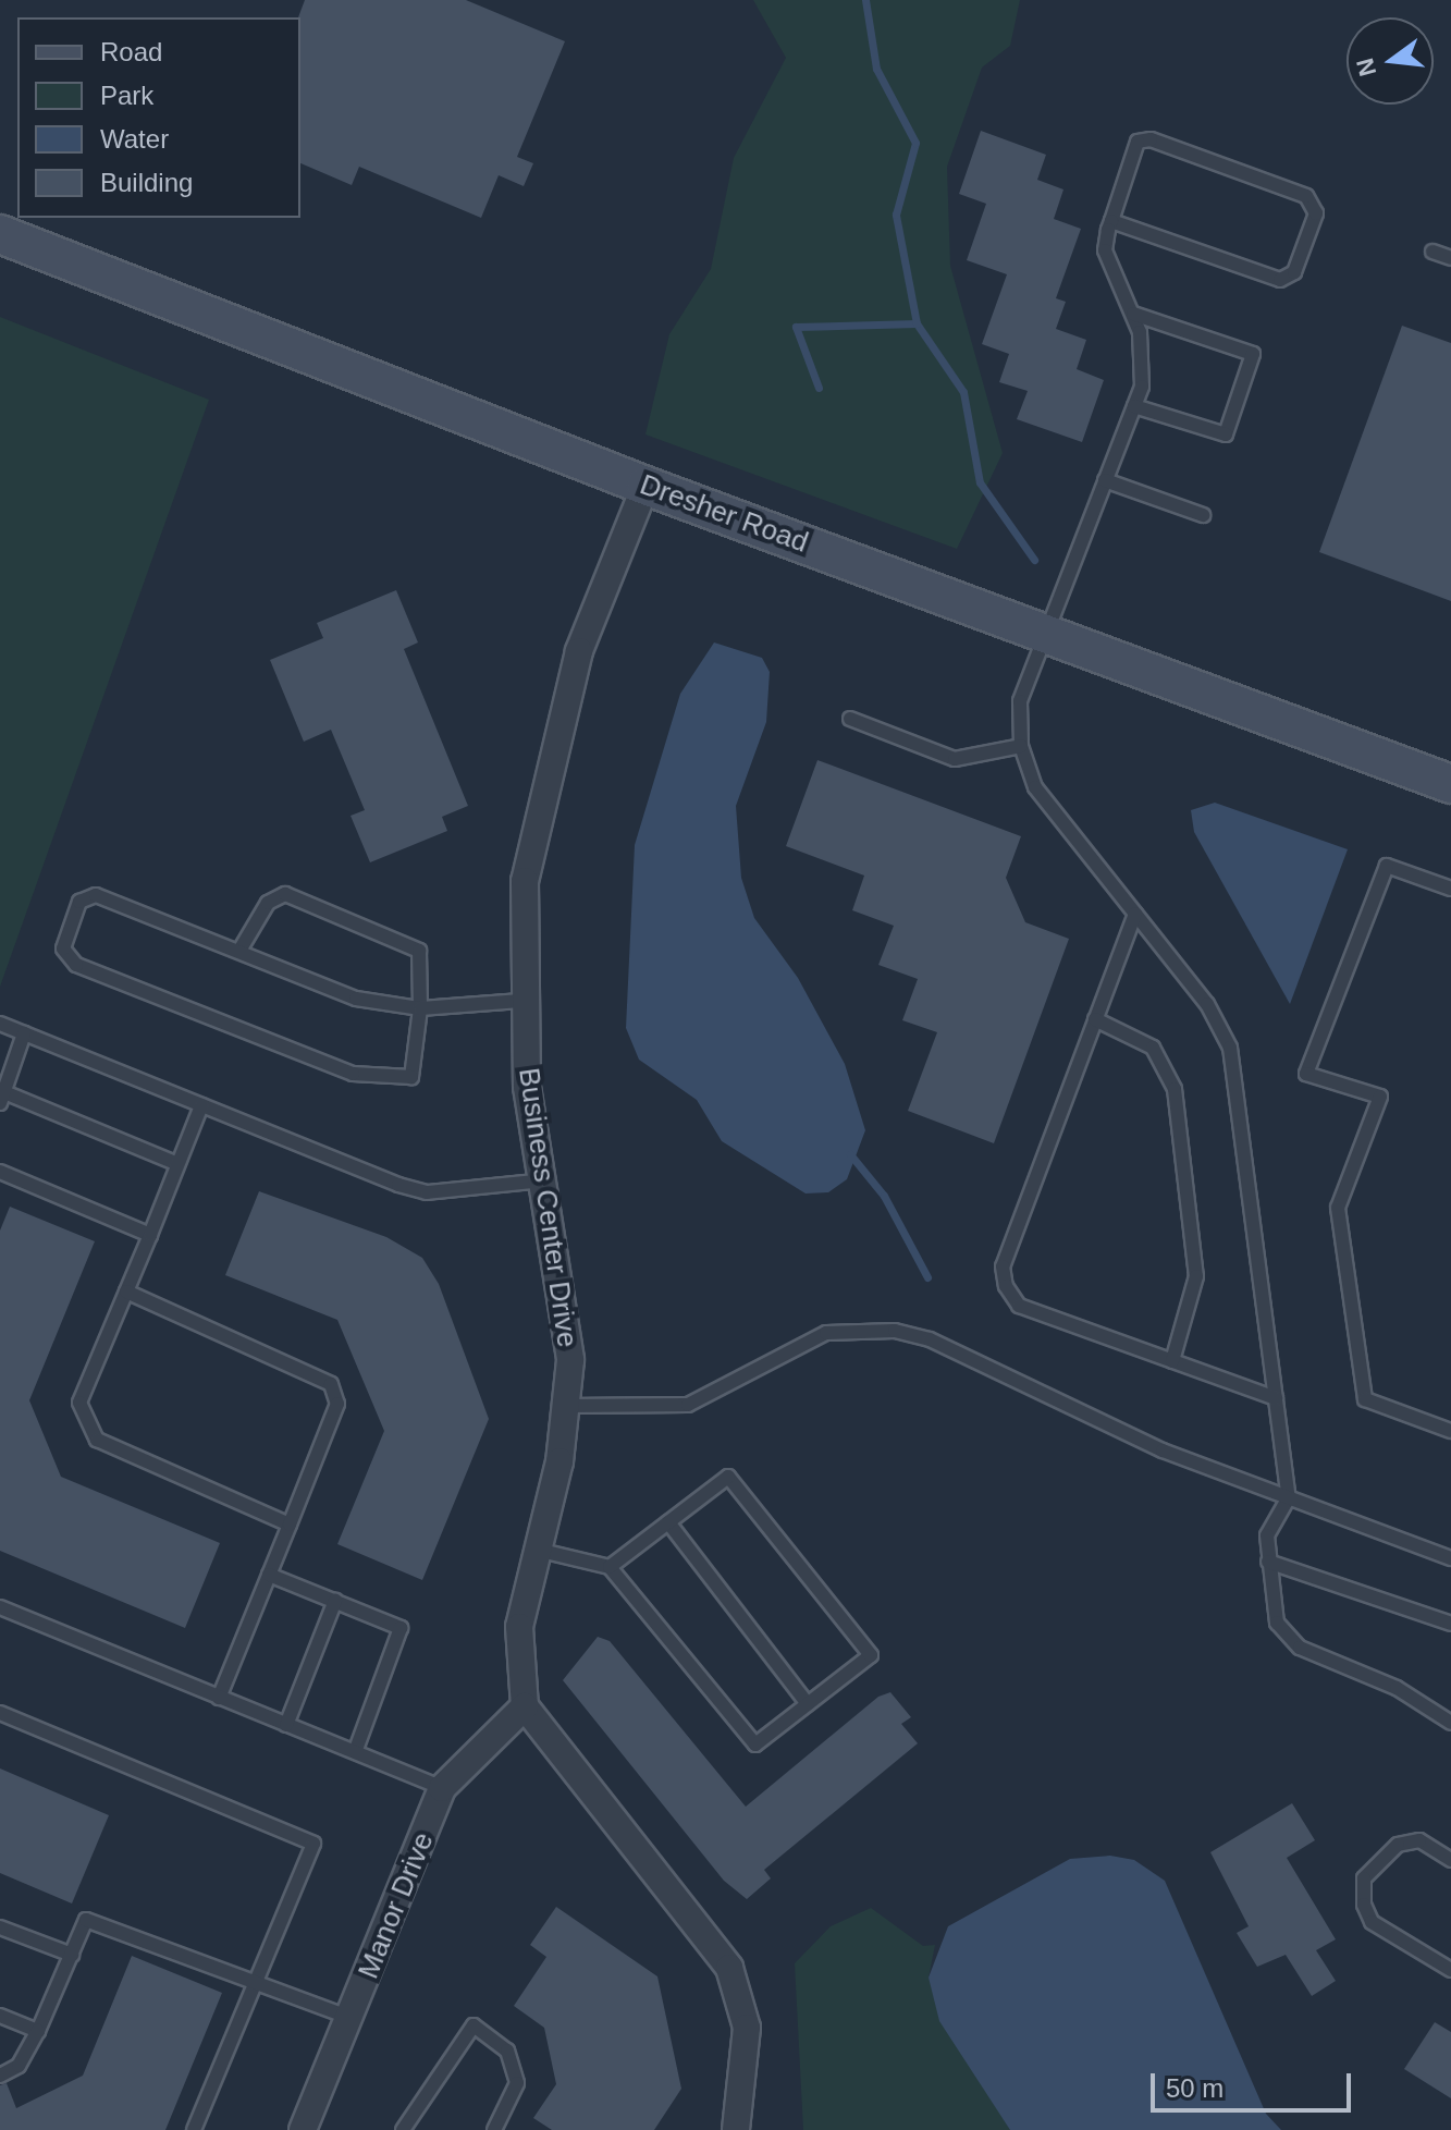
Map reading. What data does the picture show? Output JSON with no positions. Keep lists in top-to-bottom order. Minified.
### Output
{"streets":{"main road":["Dresher Road"],"street":["Business Center Drive","Manor Drive"]},"crossings":[["Dresher Road","Business Center Drive"],["Business Center Drive","Manor Drive"]],"legend":["Road","Park","Water","Building"],"scale_bar":"50 m","north":"left"}
